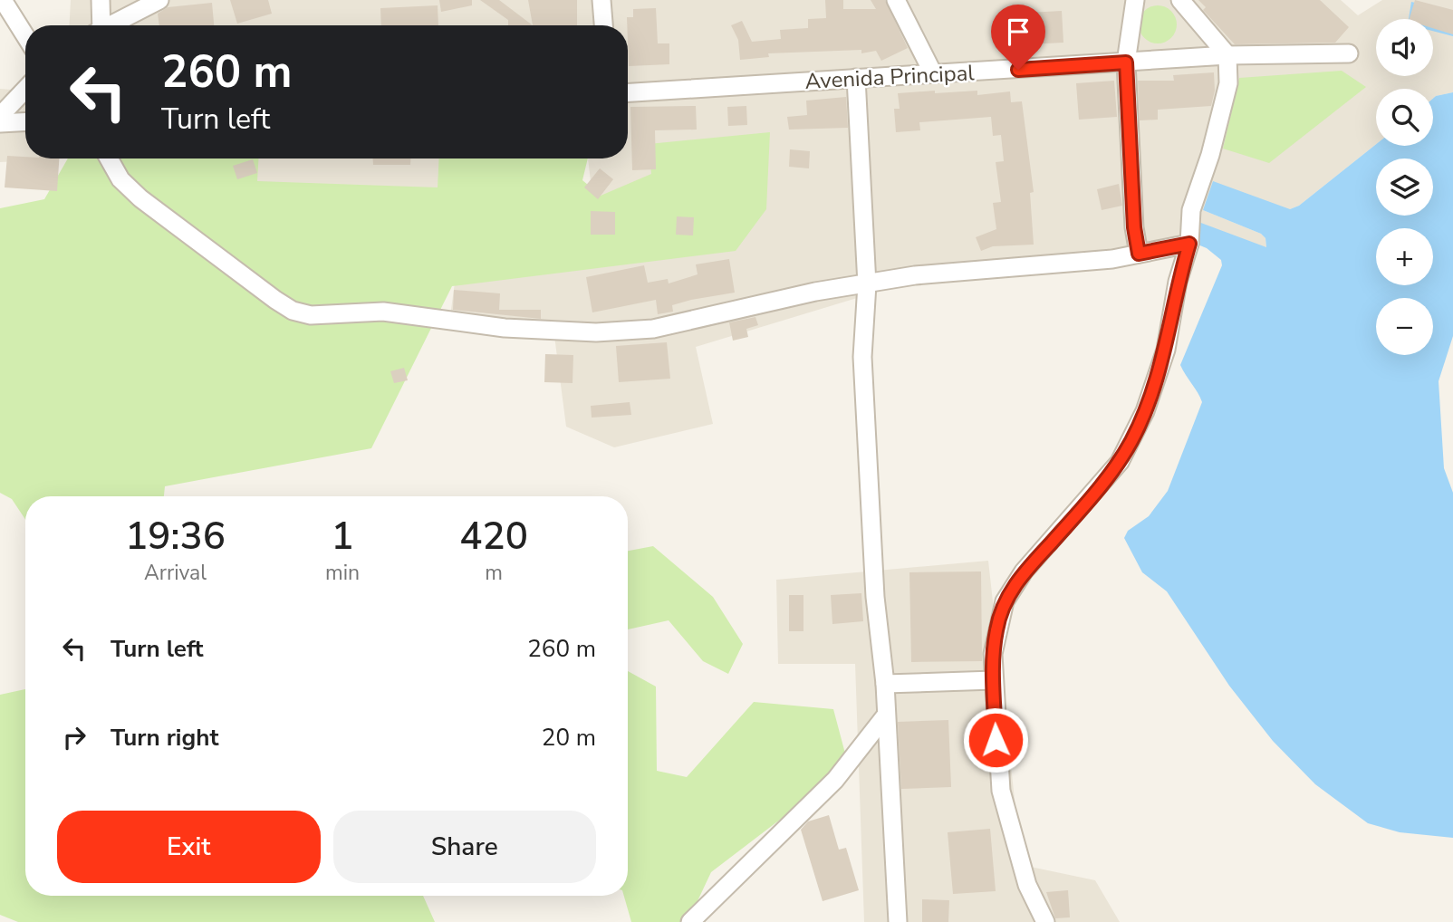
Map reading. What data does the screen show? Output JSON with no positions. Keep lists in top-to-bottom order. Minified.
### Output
{"streets":{"street":["Avenida Principal"]},"page":{"map_buttons":["+","−"],"turn":["260 m","Turn left"],"eta":["19:36","Arrival","1","min","420","m"],"list":[{"name":"Turn left","value":"260 m"},{"name":"Turn right","value":"20 m"}],"buttons":["Exit","Share"]}}
